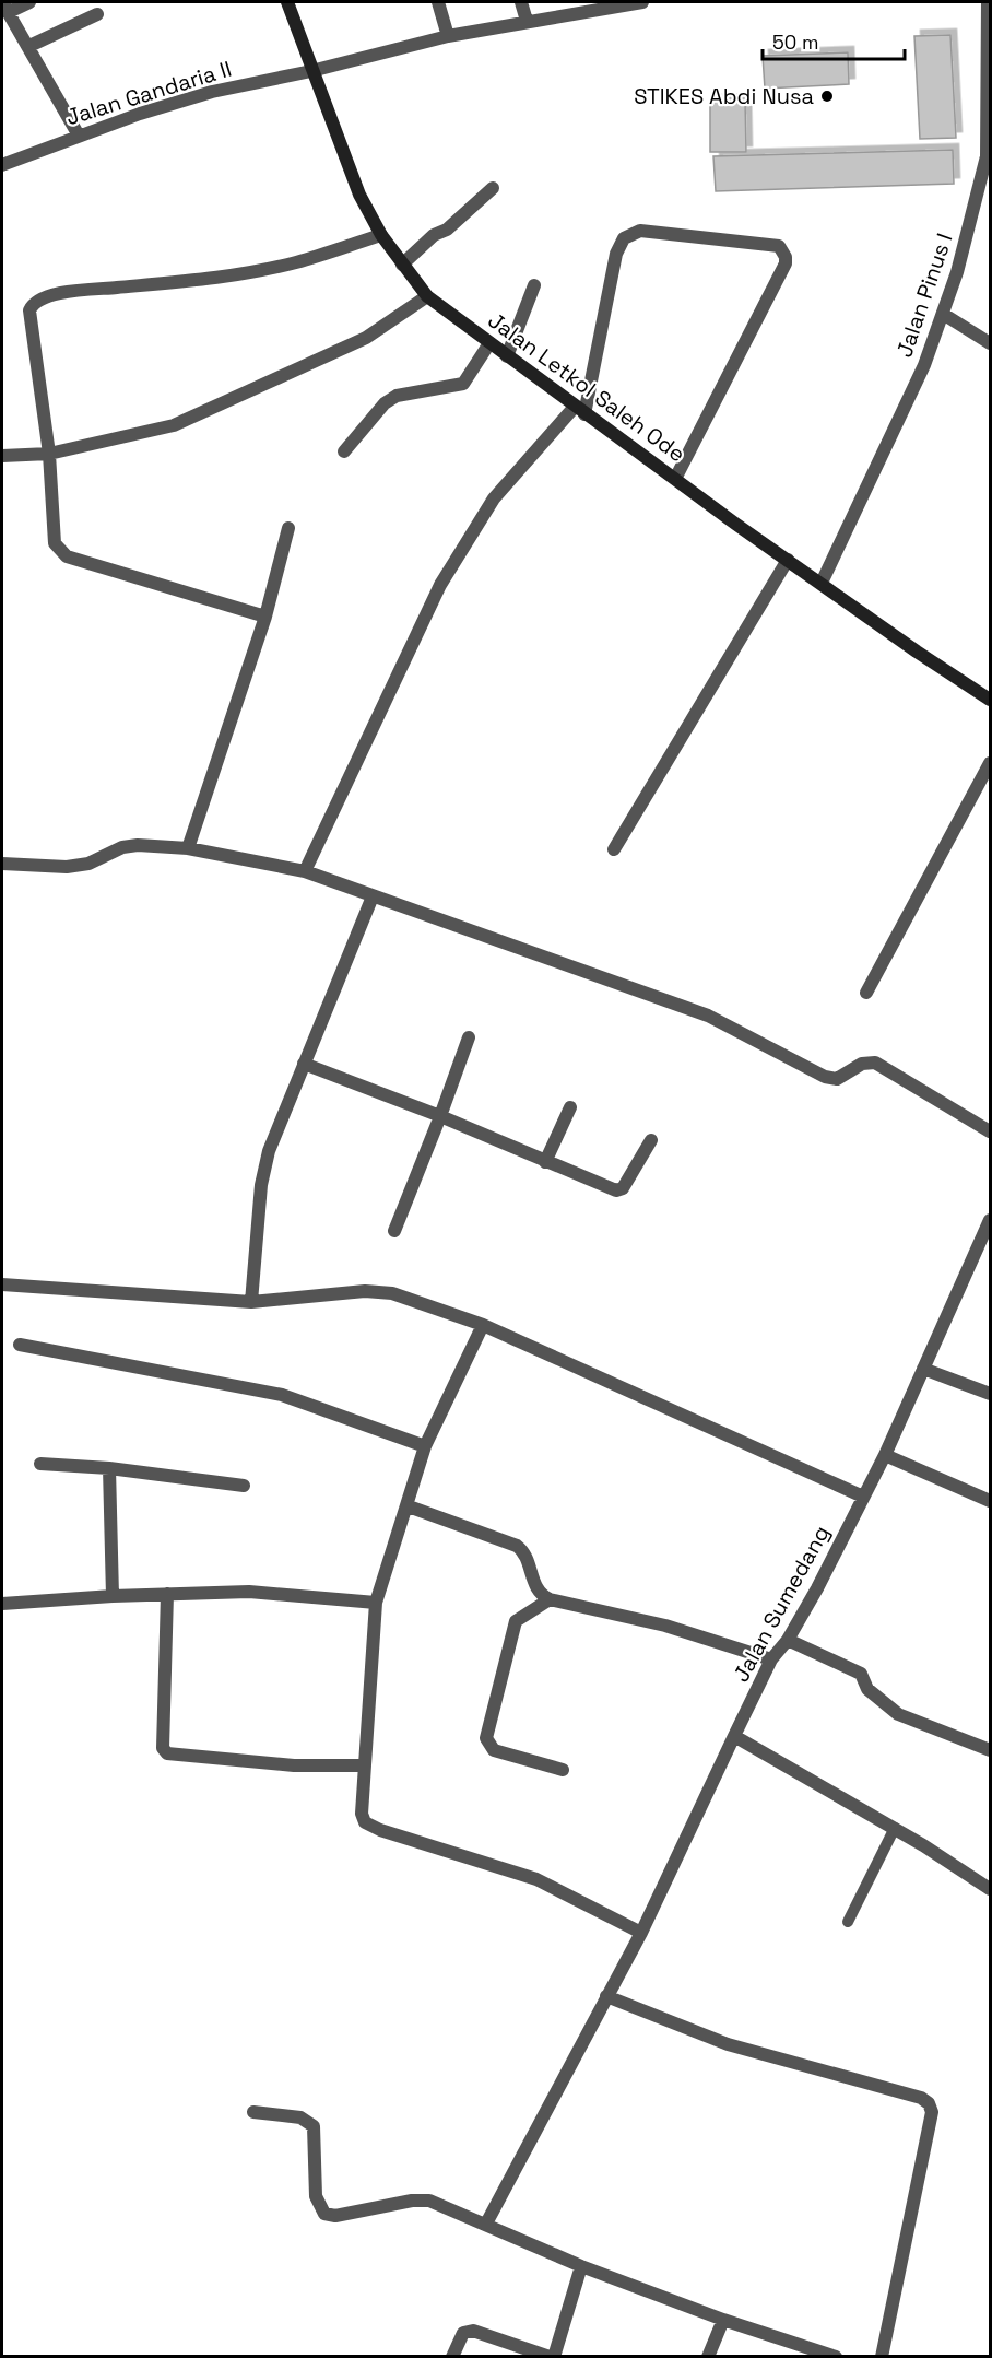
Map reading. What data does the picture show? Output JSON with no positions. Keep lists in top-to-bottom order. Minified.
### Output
{"streets":{"street":["Jalan Gandaria II","Jalan Pinus I","Jalan Letkol Saleh Ode","Jalan Sumedang"]},"crossings":[["Jalan Gandaria II","Jalan Letkol Saleh Ode"],["Jalan Pinus I","Jalan Letkol Saleh Ode"]],"places":["STIKES Abdi Nusa"],"scale_bar":"50 m"}
